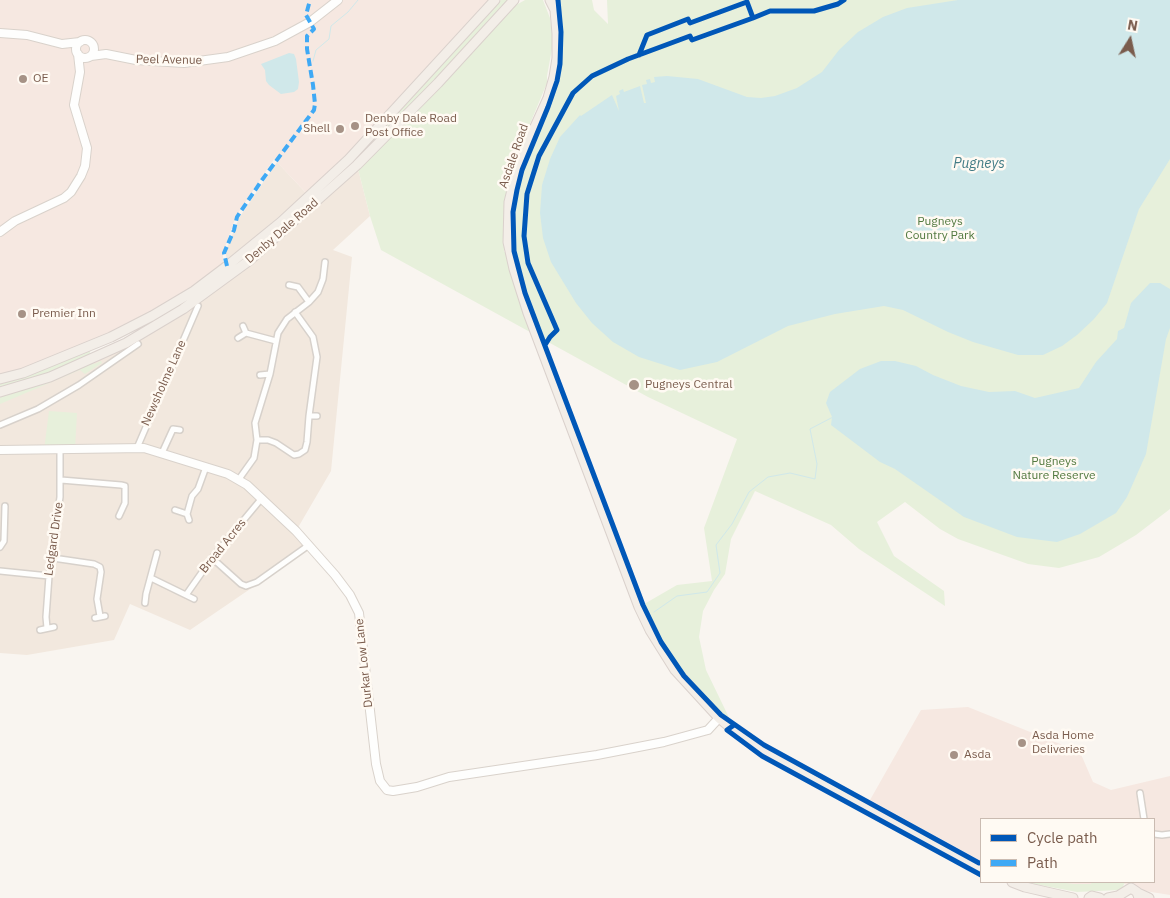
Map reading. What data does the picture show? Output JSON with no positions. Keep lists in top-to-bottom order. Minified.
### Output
{"streets":{"main road":["Asdale Road","Denby Dale Road"],"street":["Peel Avenue","Newsholme Lane","Ledgard Drive","Broad Acres","Durkar Low Lane"]},"crossings":[["Asdale Road","Durkar Low Lane"],["Newsholme Lane","Durkar Low Lane"],["Ledgard Drive","Durkar Low Lane"],["Broad Acres","Durkar Low Lane"]],"water":["Pugneys"],"parks":["Pugneys Country Park","Pugneys Nature Reserve"],"places":["OE","Denby Dale Road Post Office","Shell","Premier Inn","Pugneys Central","Asda Home Deliveries","Asda"],"legend":["Cycle path","Path"],"north":"top"}
